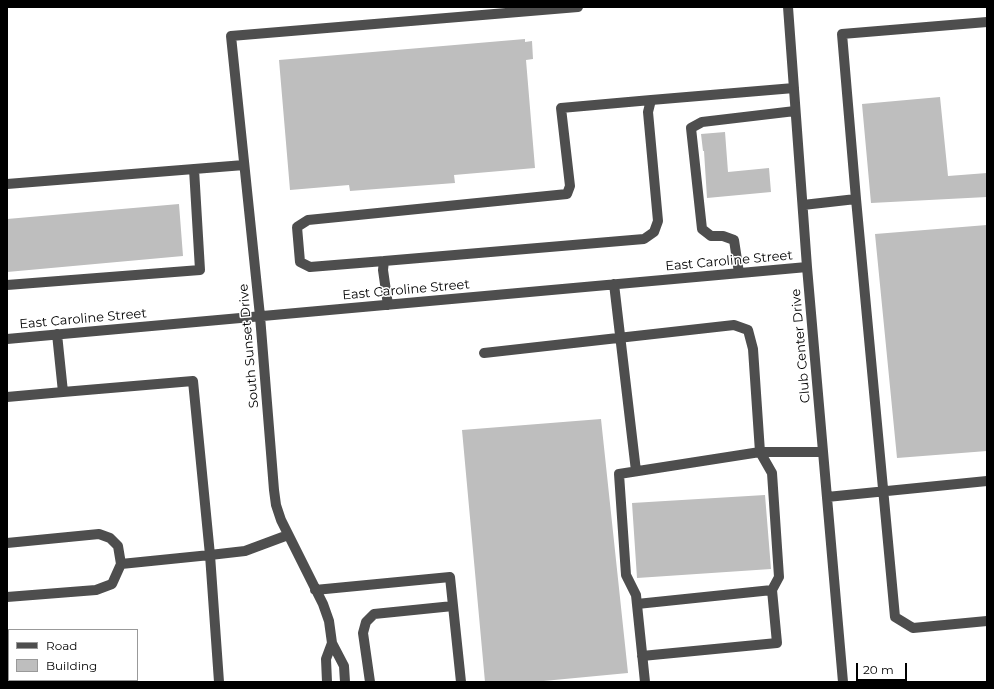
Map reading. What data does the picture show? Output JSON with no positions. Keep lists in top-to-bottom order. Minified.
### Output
{"streets":{"street":["East Caroline Street","South Sunset Drive","Club Center Drive"]},"crossings":[["East Caroline Street","South Sunset Drive"],["East Caroline Street","Club Center Drive"]],"legend":["Road","Building"],"scale_bar":"20 m"}
